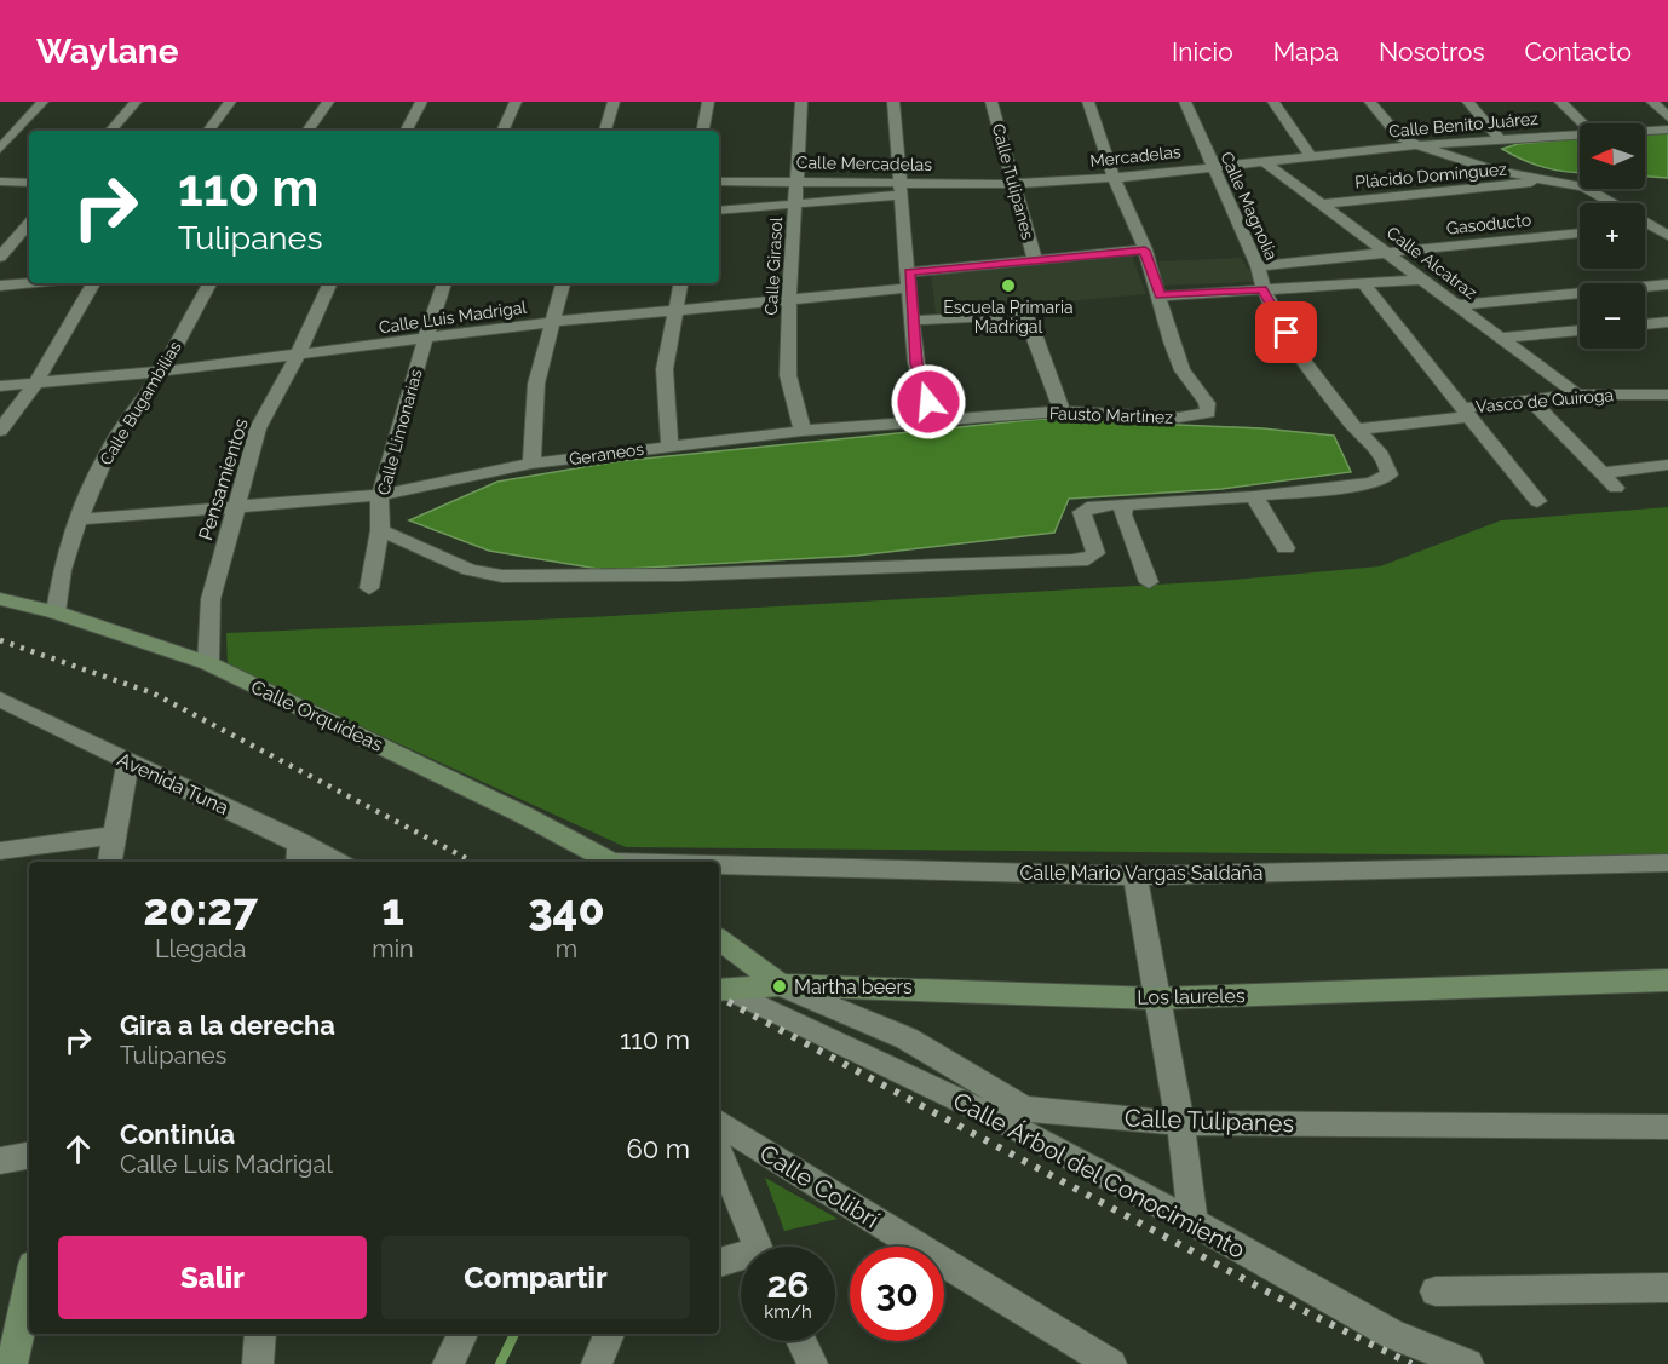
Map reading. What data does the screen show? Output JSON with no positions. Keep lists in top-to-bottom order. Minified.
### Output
{"streets":{"street":["Calle Benito Juárez","Mercadelas","Calle Mercadelas","Plácido Domínguez","Calle Tulipanes","Calle Magnolia","Gasoducto","Calle Alcatraz","Calle Girasol","Calle Luis Madrigal","Vasco de Quiroga","Calle Bugambilias","Fausto Martínez","Calle Limonarias","Geraneos","Pensamientos","Calle Orquídeas","Avenida Tuna","Calle Mario Vargas Saldaña","Los laureles","Calle Árbol del Conocimiento","Calle Colibrí"]},"crossings":[["Calle Benito Juárez","Mercadelas"],["Calle Benito Juárez","Calle Alcatraz"],["Mercadelas","Calle Mercadelas"],["Mercadelas","Calle Tulipanes"],["Mercadelas","Calle Magnolia"],["Mercadelas","Calle Alcatraz"],["Calle Mercadelas","Calle Tulipanes"],["Calle Mercadelas","Calle Girasol"],["Plácido Domínguez","Calle Alcatraz"],["Calle Tulipanes","Calle Luis Madrigal"],["Calle Tulipanes","Los laureles"],["Calle Magnolia","Gasoducto"],["Calle Magnolia","Vasco de Quiroga"],["Gasoducto","Calle Alcatraz"],["Calle Alcatraz","Vasco de Quiroga"],["Calle Girasol","Calle Luis Madrigal"],["Calle Girasol","Fausto Martínez"],["Calle Luis Madrigal","Calle Bugambilias"],["Calle Luis Madrigal","Calle Limonarias"],["Calle Luis Madrigal","Geraneos"],["Calle Luis Madrigal","Pensamientos"],["Calle Bugambilias","Geraneos"],["Calle Bugambilias","Calle Orquídeas"],["Fausto Martínez","Geraneos"],["Calle Limonarias","Geraneos"],["Geraneos","Pensamientos"],["Pensamientos","Calle Orquídeas"],["Los laureles","Calle Árbol del Conocimiento"]],"places":["Escuela Primaria Madrigal","Martha beers"],"north":"left","page":{"header":"Waylane","nav":["Inicio","Mapa","Nosotros","Contacto"],"map_buttons":["+","−"],"turn":["110 m","Tulipanes"],"eta":["20:27","Llegada","1","min","340","m"],"list":[{"name":"Gira a la derecha","note":"Tulipanes","value":"110 m"},{"name":"Continúa","note":"Calle Luis Madrigal","value":"60 m"}],"buttons":["Salir","Compartir"],"speed":"26 km/h","limit":"30"}}
